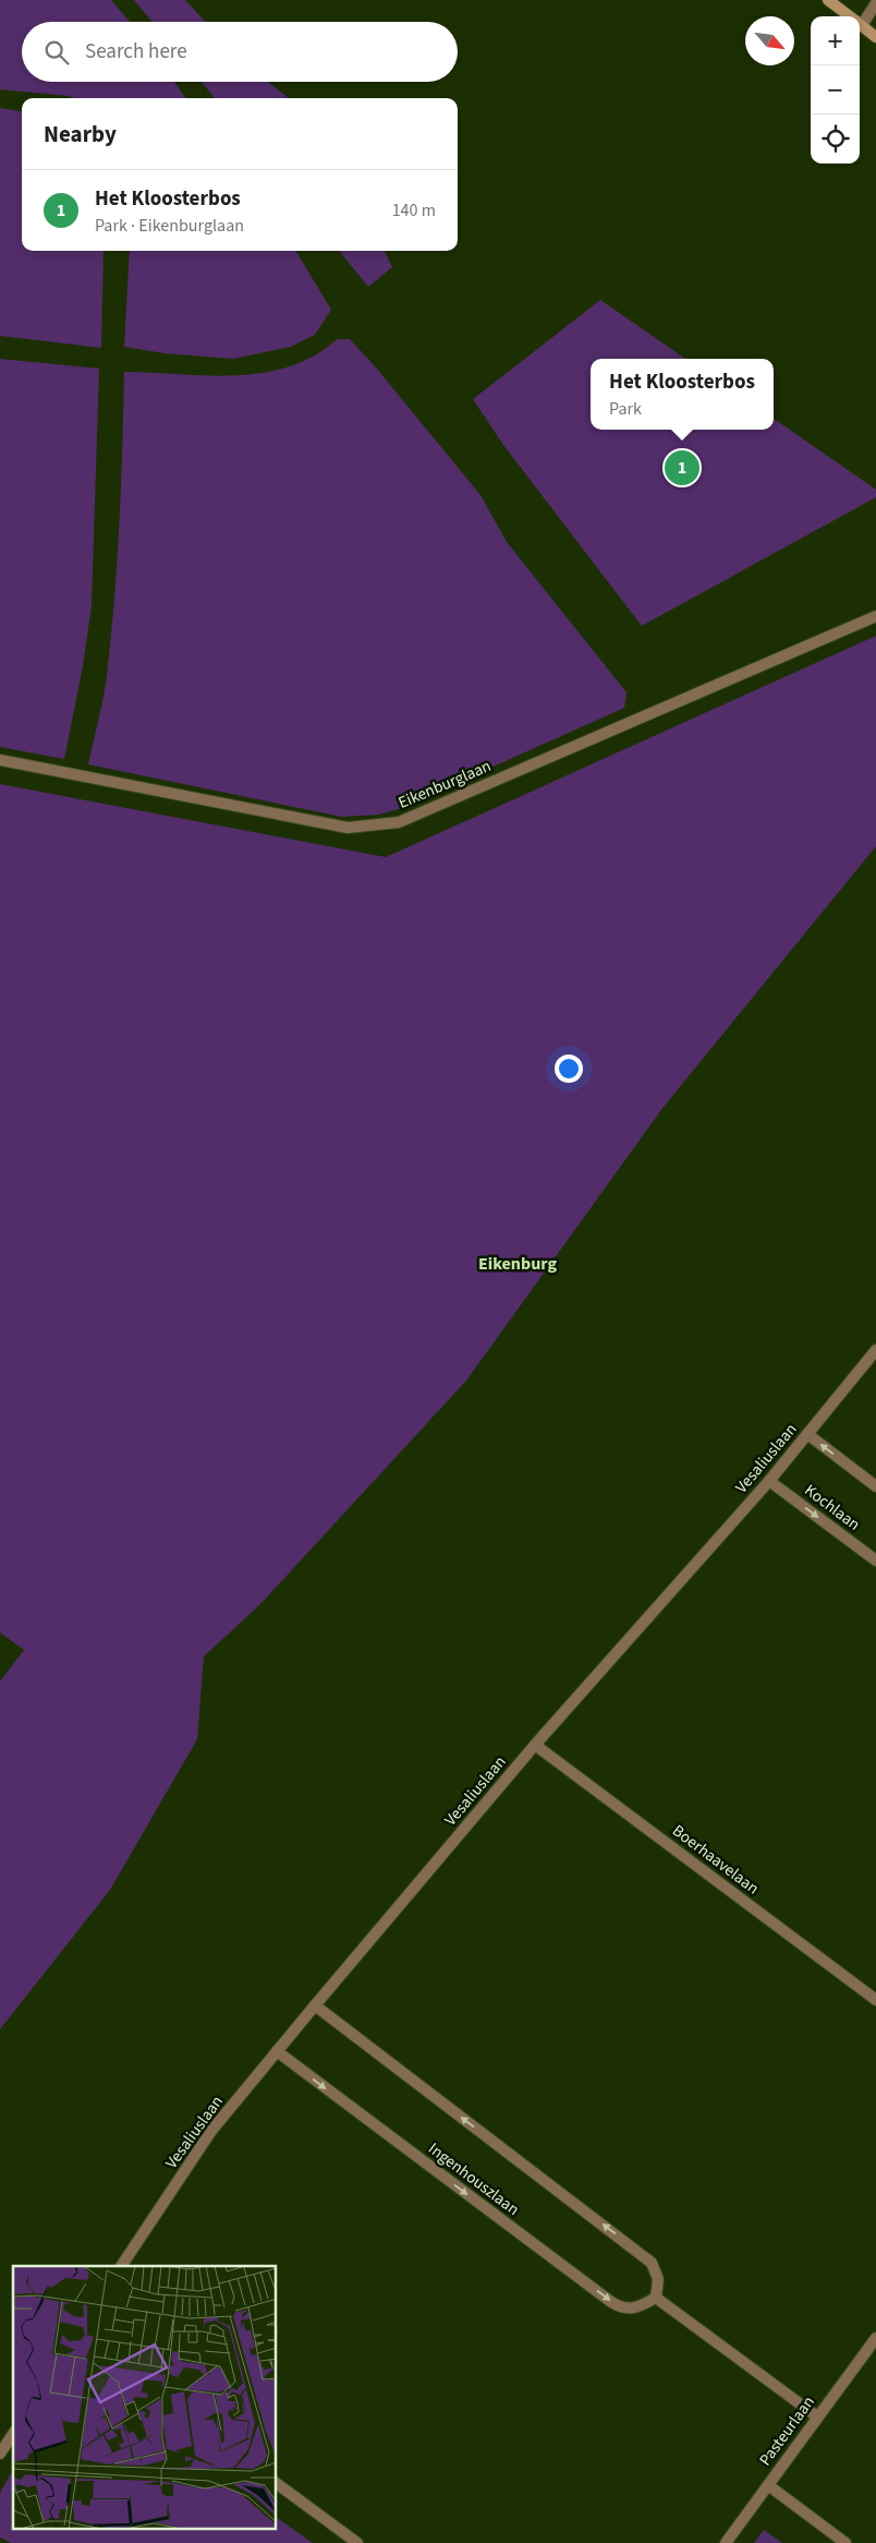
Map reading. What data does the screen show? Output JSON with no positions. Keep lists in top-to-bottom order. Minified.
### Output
{"streets":{"street":["Eikenburglaan","Vesaliuslaan","Kochlaan","Boerhaavelaan","Ingenhouszlaan","Pasteurlaan"]},"crossings":[["Vesaliuslaan","Kochlaan"],["Vesaliuslaan","Boerhaavelaan"],["Vesaliuslaan","Ingenhouszlaan"]],"districts":["Eikenburg"],"north":"bottom right","page":{"map_buttons":["+","−"],"search":"Search here","heading":"Nearby","list":[{"mark":"1","name":"Het Kloosterbos","note":"Park · Eikenburglaan","value":"140 m"}],"popup":["Het Kloosterbos","Park"],"pins":"1"}}
